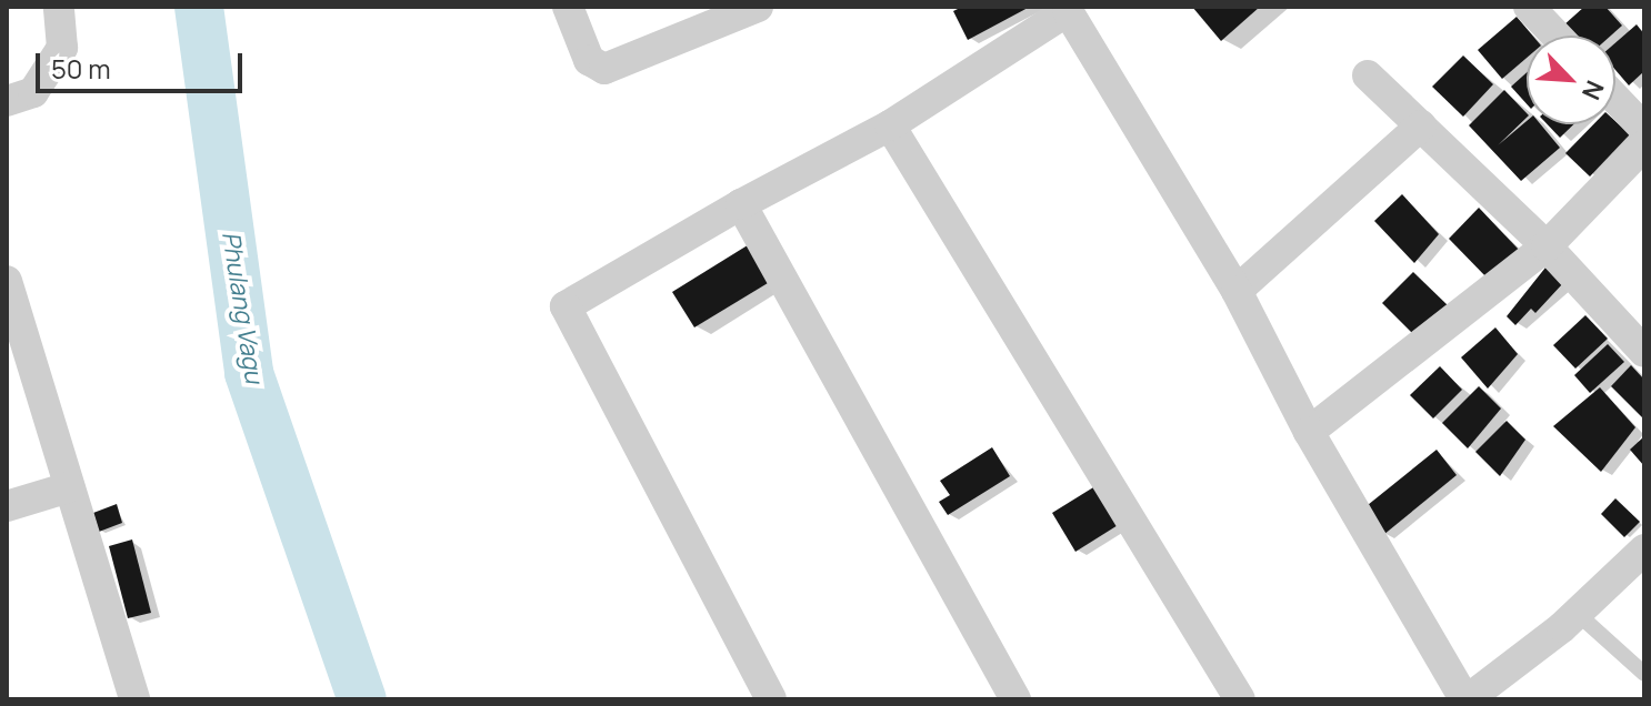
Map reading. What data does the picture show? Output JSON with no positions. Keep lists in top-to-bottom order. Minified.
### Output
{"water":["Phulang Vagu"],"scale_bar":"50 m","north":"bottom right"}
